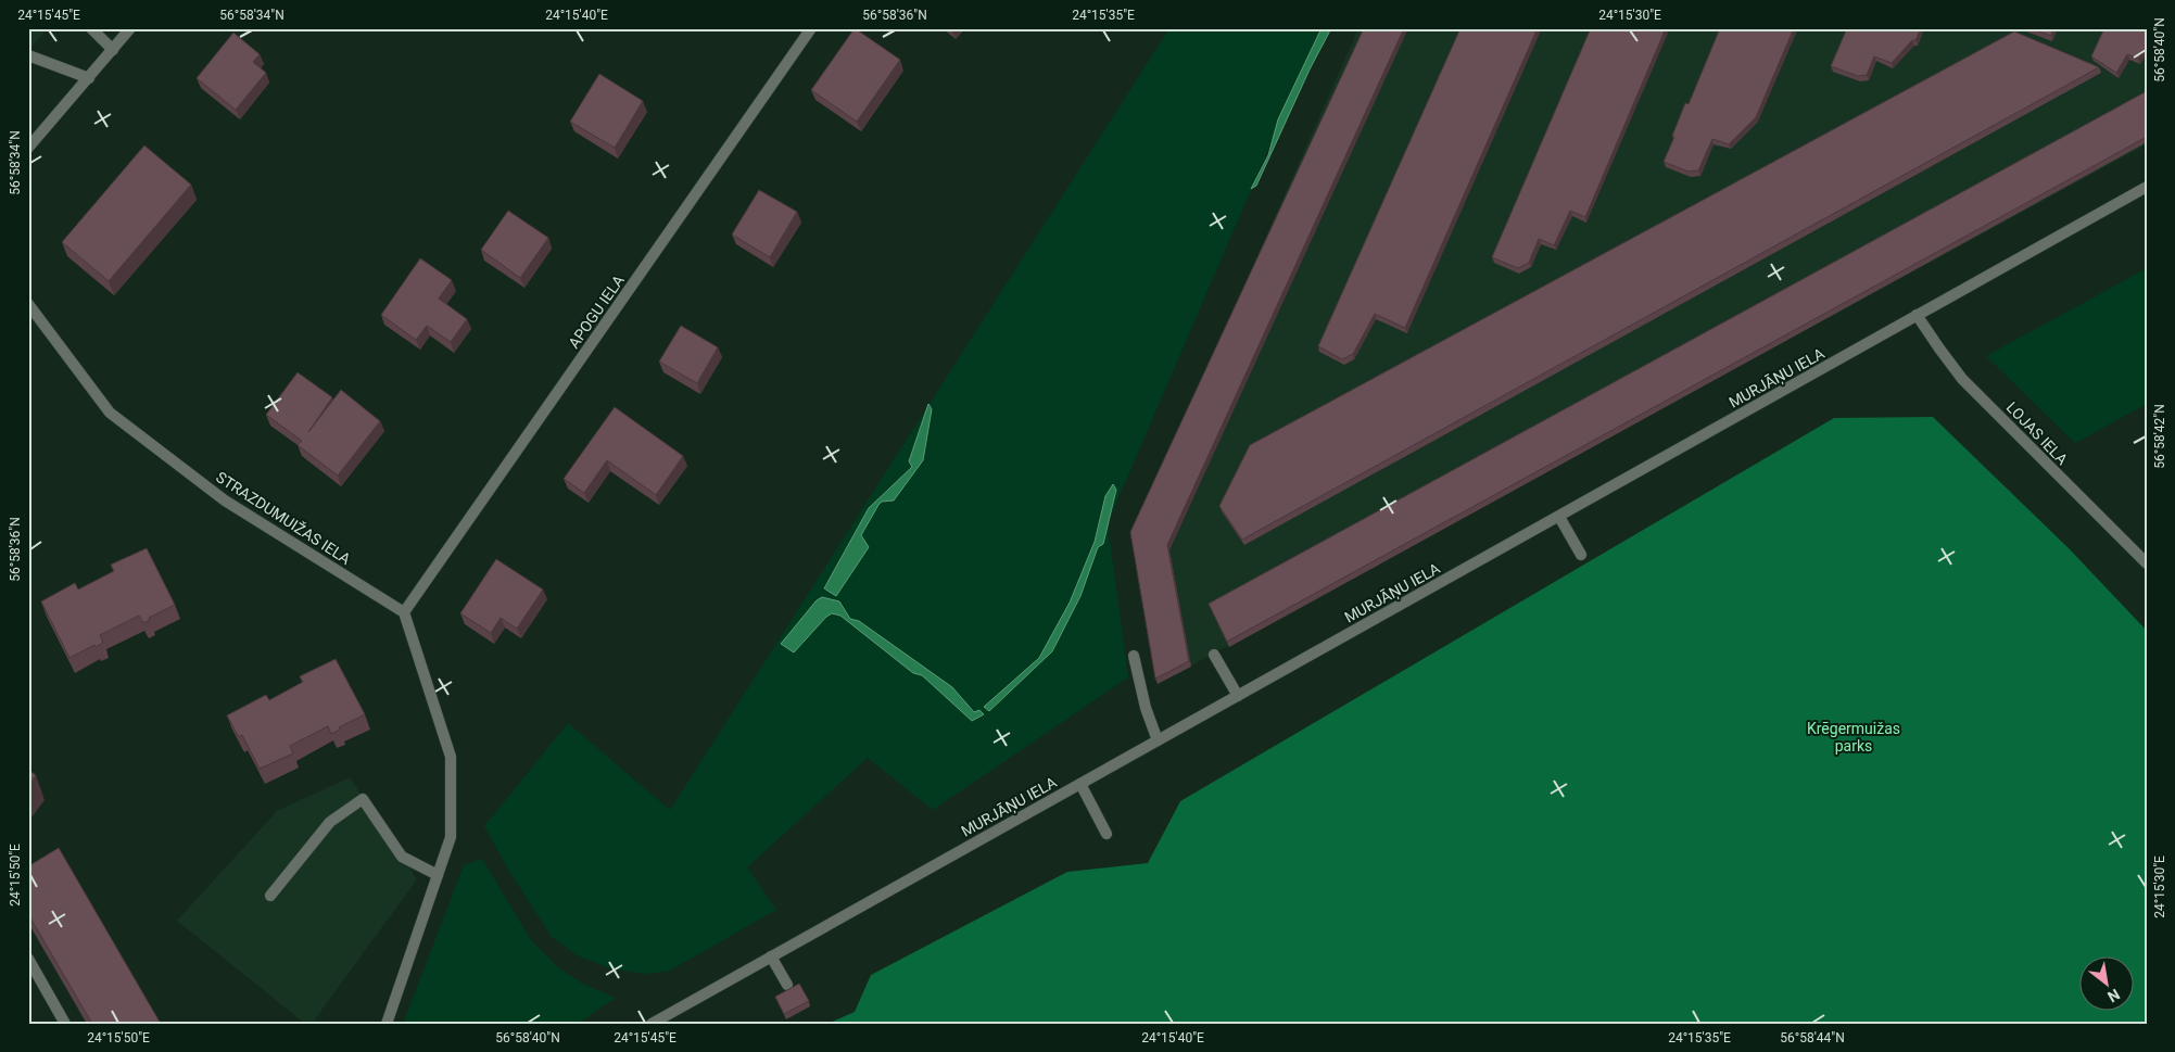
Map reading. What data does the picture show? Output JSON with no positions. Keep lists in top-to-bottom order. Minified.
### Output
{"streets":{"street":["APOGU IELA","MURJĀŅU IELA","LOJAS IELA","STRAZDUMUIŽAS IELA"]},"crossings":[["APOGU IELA","STRAZDUMUIŽAS IELA"],["MURJĀŅU IELA","LOJAS IELA"]],"parks":["Krēgermuižas parks"],"north":"bottom right","coordinates":["24°15'45\"E","56°58'34\"N","24°15'40\"E","56°58'36\"N","24°15'35\"E","24°15'30\"E","56°58'40\"N","56°58'42\"N","24°15'50\"E","56°58'44\"N"]}
